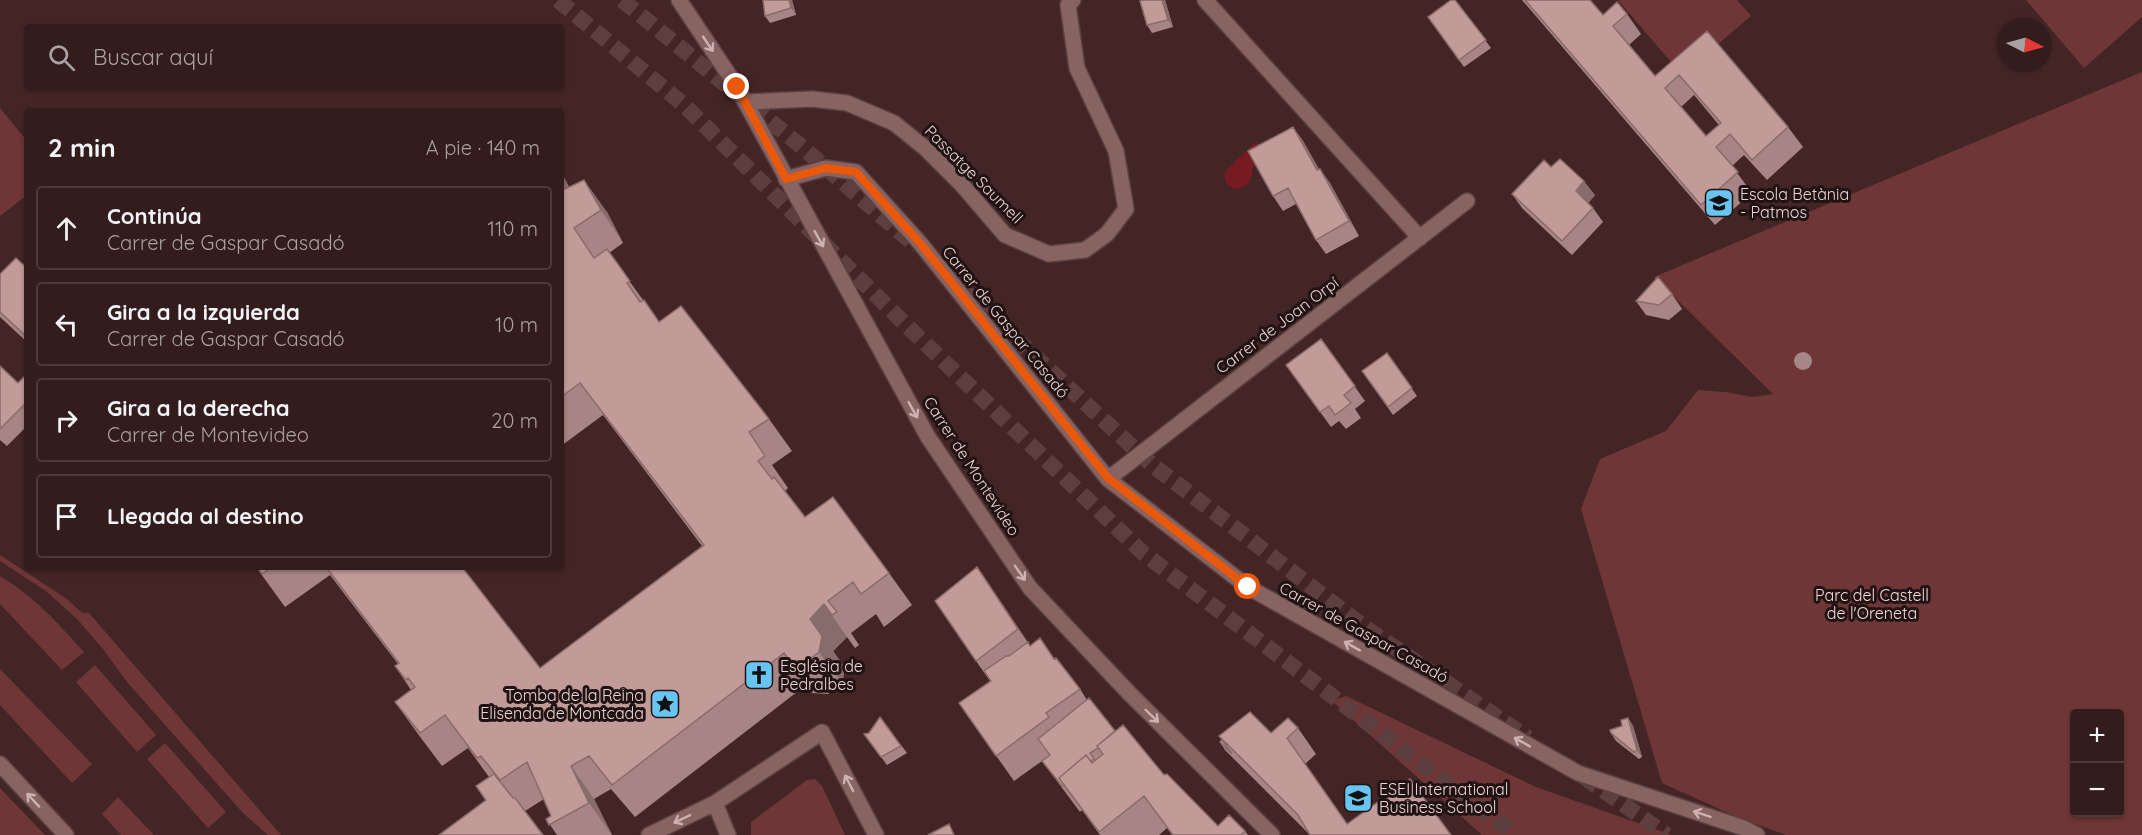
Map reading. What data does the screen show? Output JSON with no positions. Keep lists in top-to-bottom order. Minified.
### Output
{"streets":{"street":["Passatge Saumell","Carrer de Gaspar Casadó","Carrer de Joan Orpí","Carrer de Montevideo"]},"crossings":[["Passatge Saumell","Carrer de Montevideo"],["Carrer de Gaspar Casadó","Carrer de Joan Orpí"],["Carrer de Gaspar Casadó","Carrer de Montevideo"]],"one_way":["Carrer de Gaspar Casadó","Carrer de Montevideo"],"parks":["Parc del Castell de l'Oreneta"],"places":{"school or university":["Escola Betània - Patmos","ESEI International Business School"],"church":["Església de Pedralbes"],"place":["Tomba de la Reina Elisenda de Montcada"]},"north":"right","page":{"search":"Buscar aquí","heading":["2 min","A pie · 140 m"],"list":[["Continúa","Carrer de Gaspar Casadó","110 m"],["Gira a la izquierda","Carrer de Gaspar Casadó","10 m"],["Gira a la derecha","Carrer de Montevideo","20 m"],"Llegada al destino"],"map_buttons":["+","−"]}}
